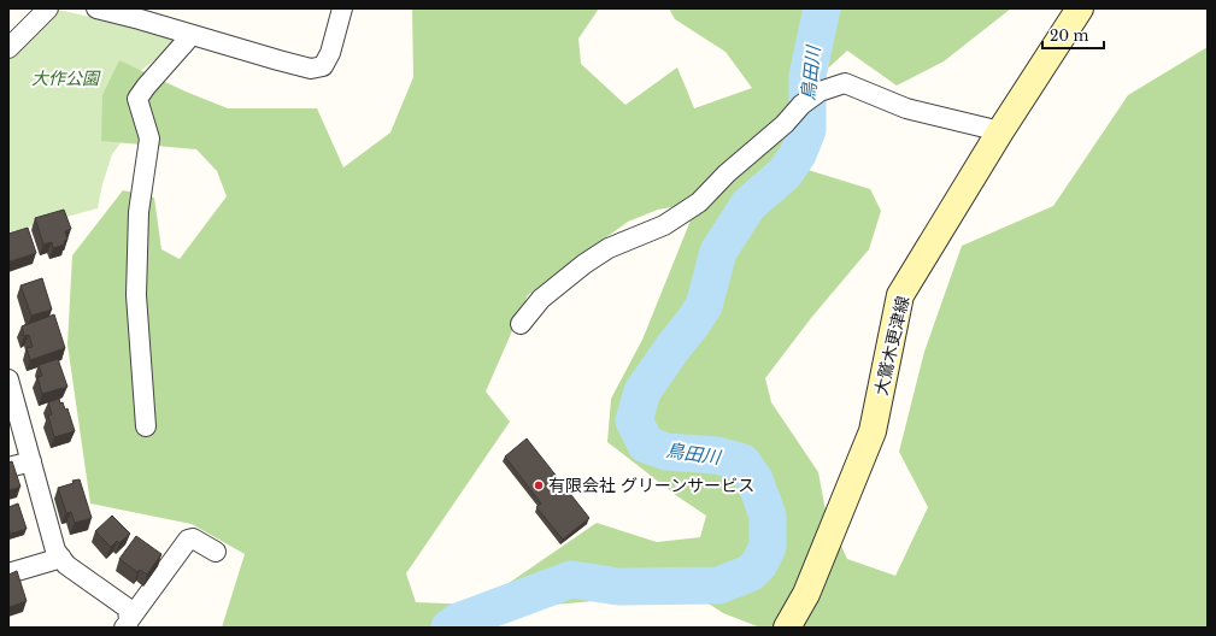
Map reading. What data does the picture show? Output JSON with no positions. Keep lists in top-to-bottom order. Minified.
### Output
{"streets":{"main road":["大鷲木更津線"]},"water":["鳥田川"],"parks":["大作公園"],"places":["有限会社 グリーンサービス"],"scale_bar":"20 m"}
